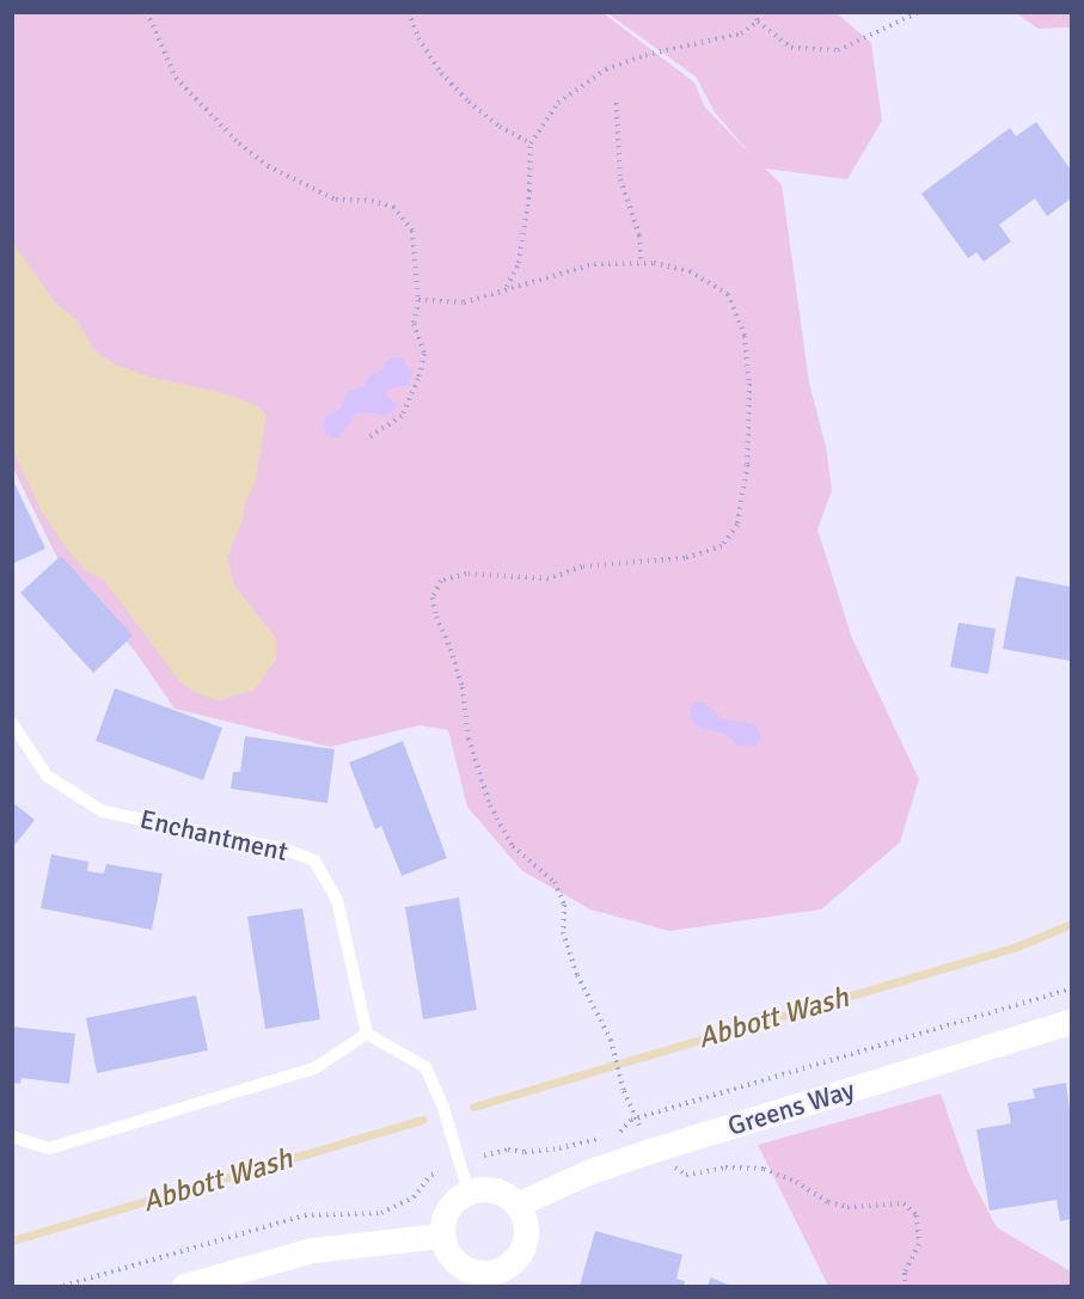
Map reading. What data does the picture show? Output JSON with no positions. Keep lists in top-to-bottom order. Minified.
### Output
{"streets":{"street":["Greens Way"],"lane":["Enchantment"]},"water":["Abbott Wash"]}
